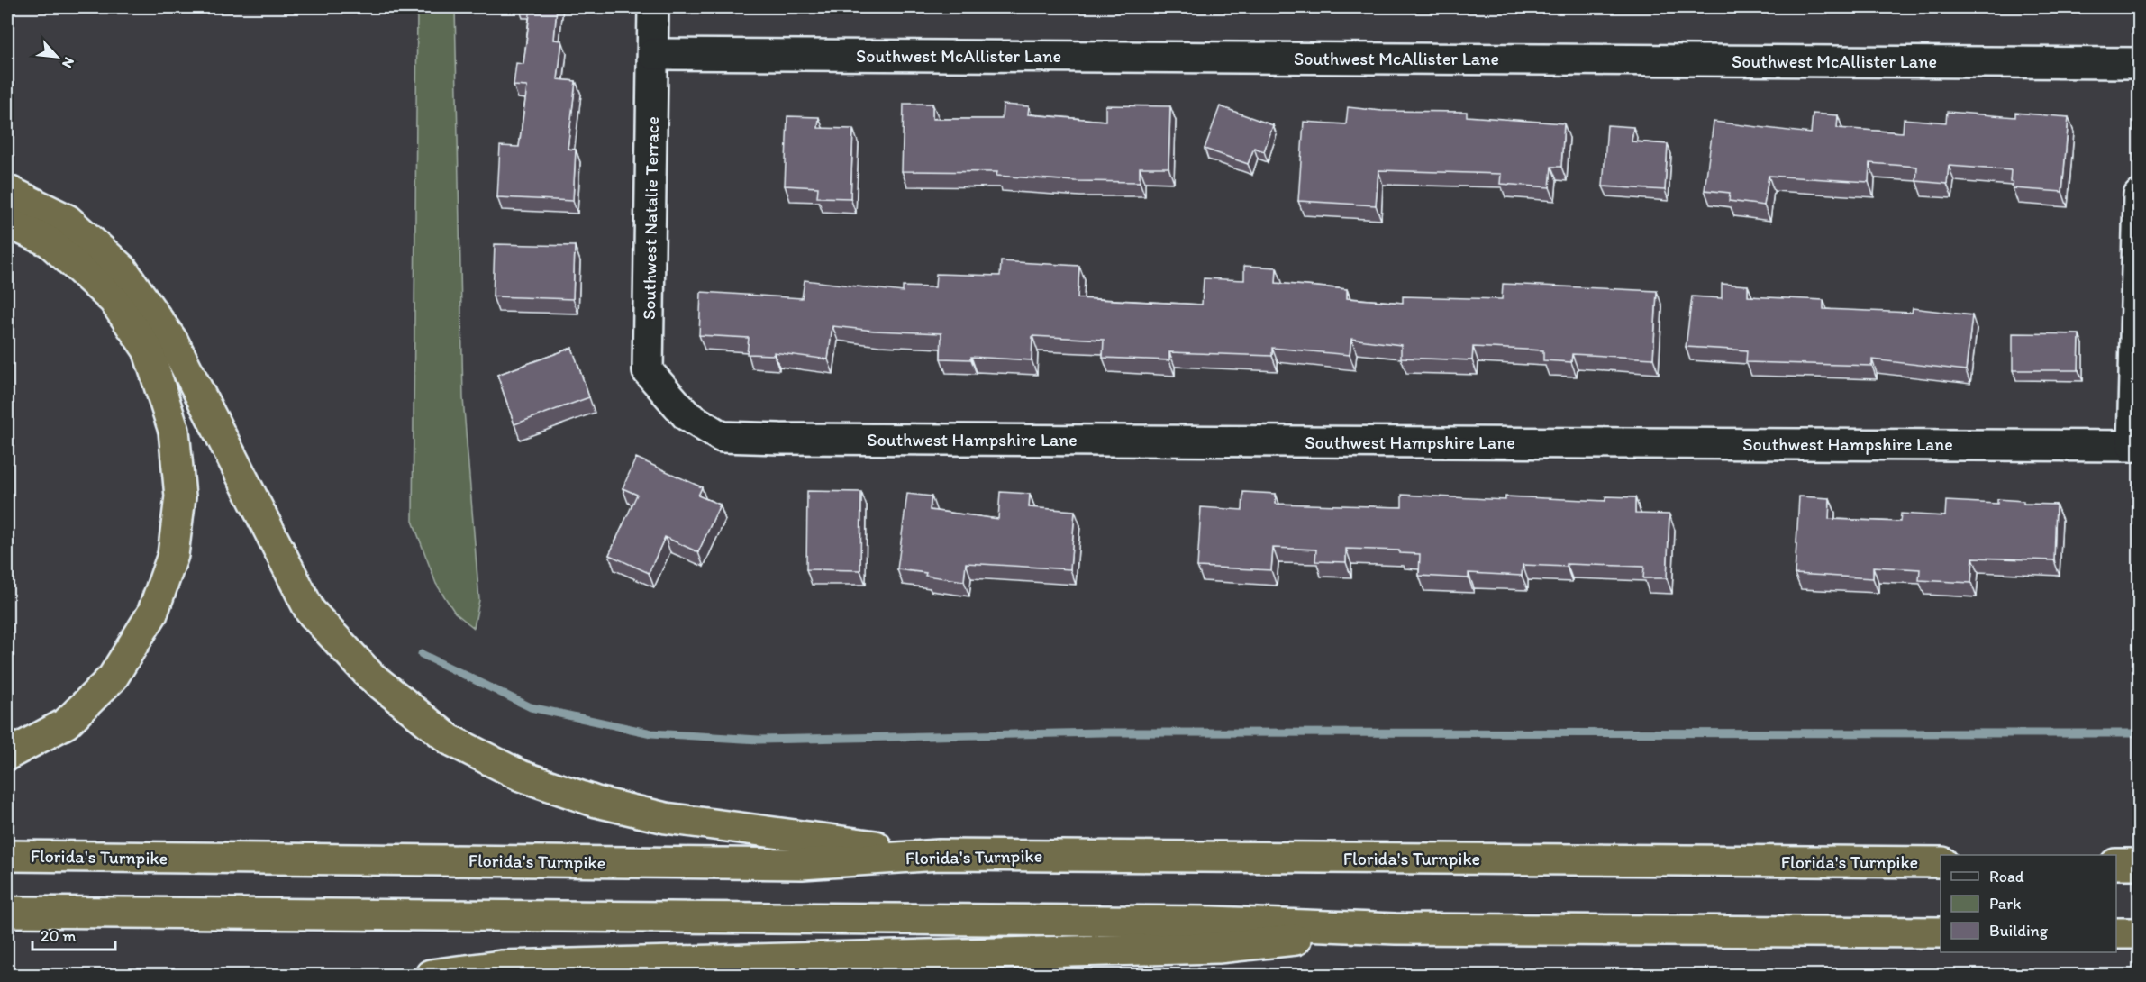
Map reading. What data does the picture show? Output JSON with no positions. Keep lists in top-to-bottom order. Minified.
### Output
{"streets":{"highway":["Florida's Turnpike"],"street":["Southwest McAllister Lane","Southwest Natalie Terrace","Southwest Hampshire Lane"]},"crossings":[["Southwest McAllister Lane","Southwest Natalie Terrace"],["Southwest Natalie Terrace","Southwest Hampshire Lane"]],"legend":["Road","Park","Building"],"scale_bar":"20 m","north":"bottom right"}
